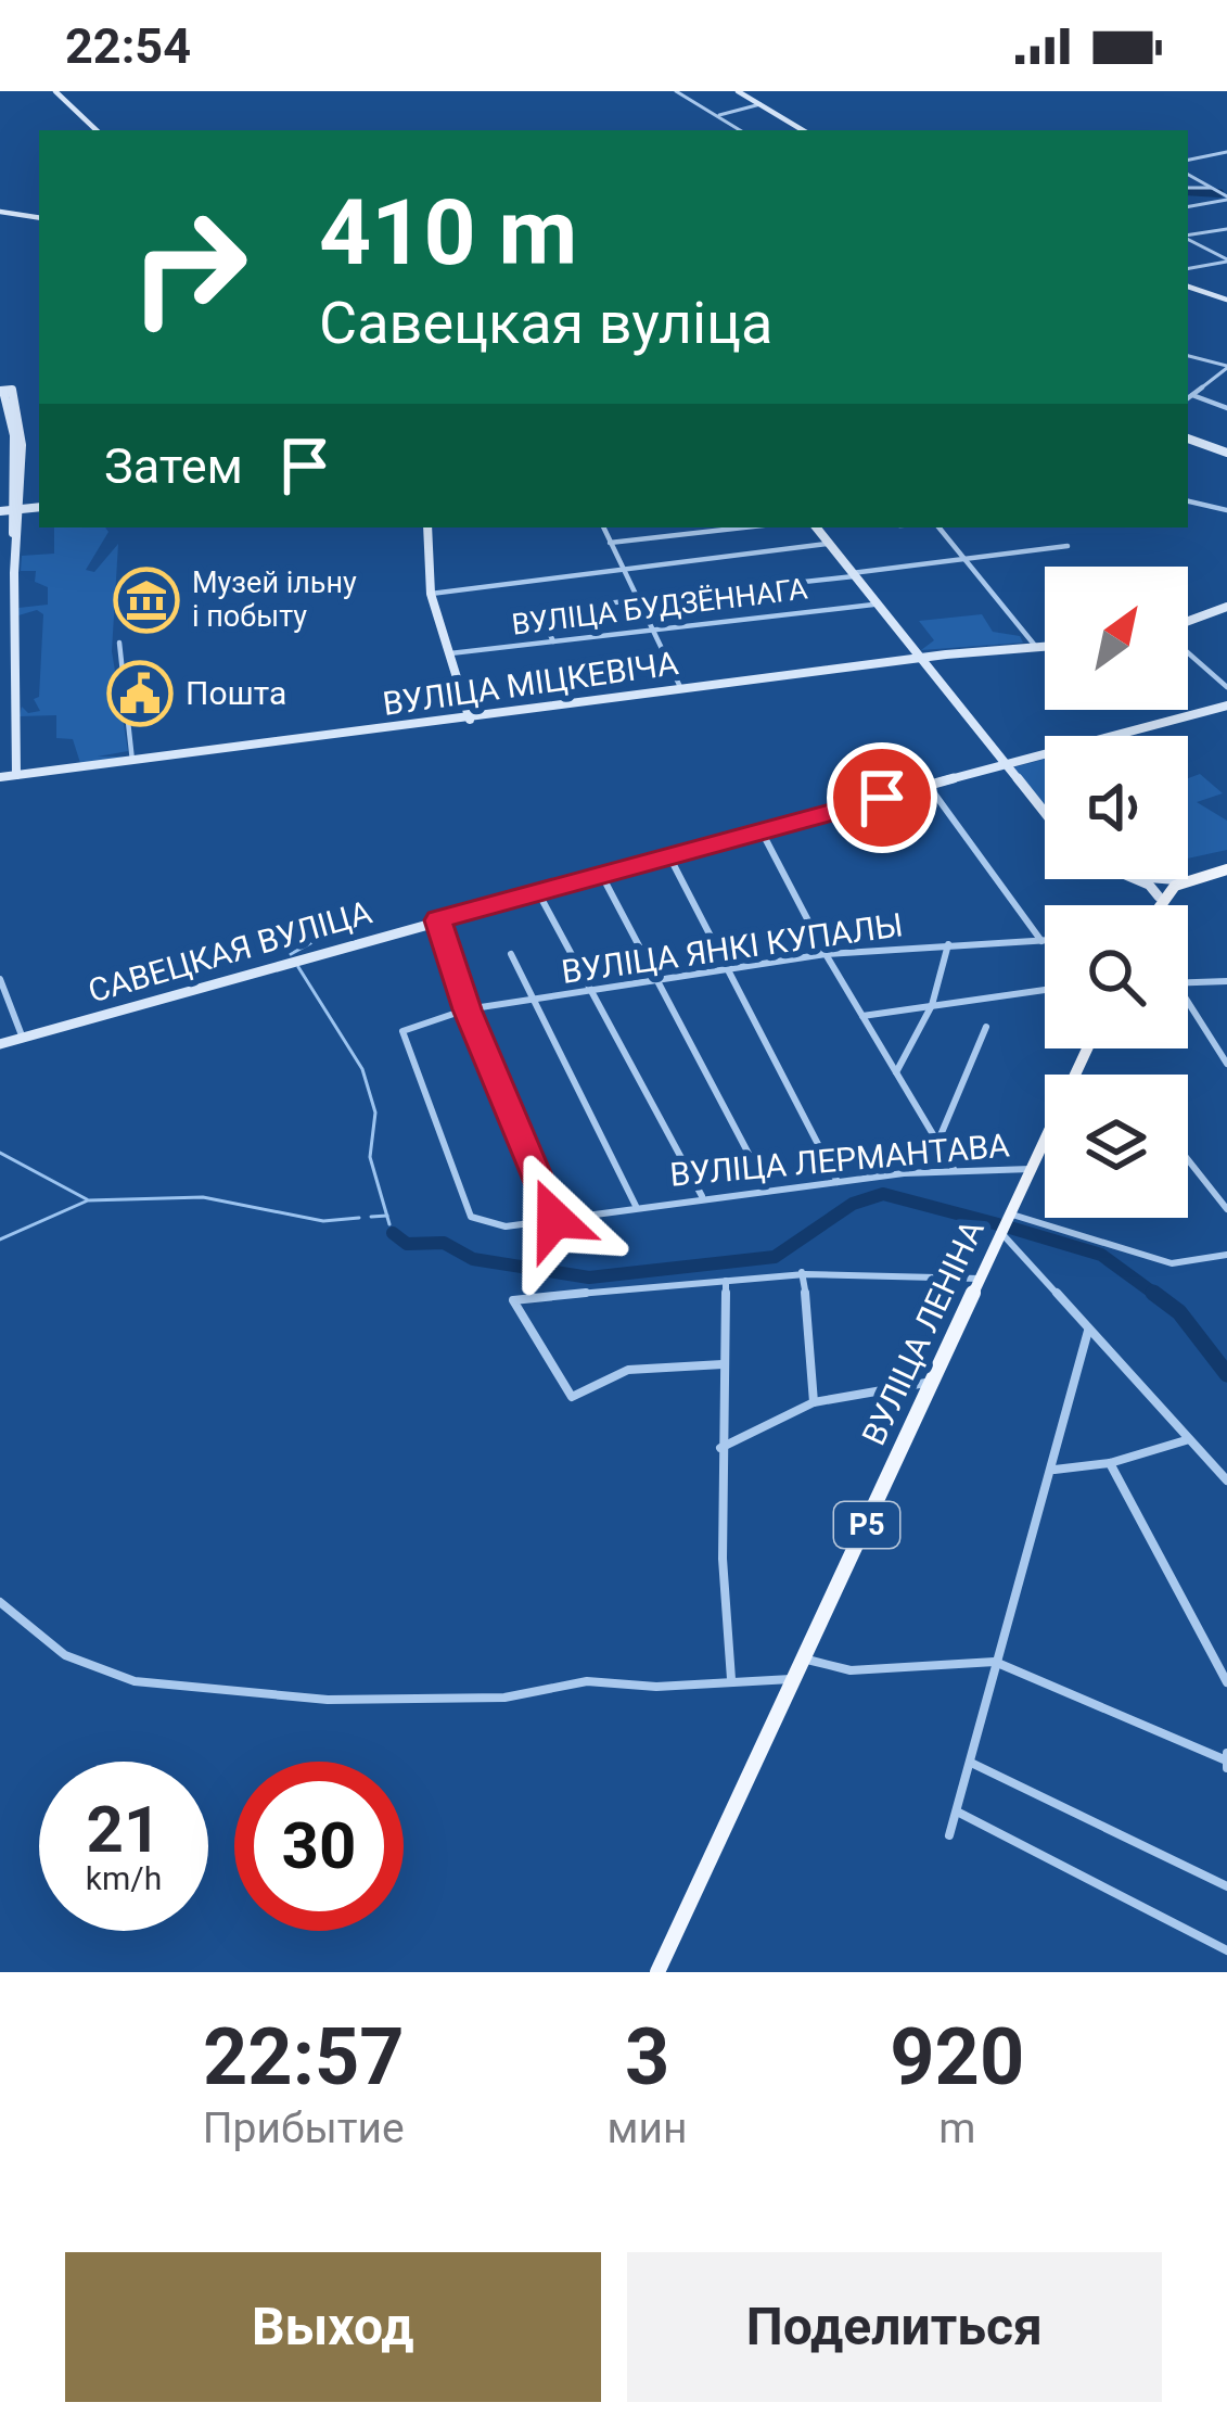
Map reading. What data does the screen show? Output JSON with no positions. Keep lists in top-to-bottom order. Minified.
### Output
{"streets":{"main road":["ВУЛІЦА ЛЕНІНА","Р5"],"street":["ВУЛІЦА БУДЗЁННАГА","ВУЛІЦА МІЦКЕВІЧА","ВУЛІЦА ЯНКІ КУПАЛЫ","САВЕЦКАЯ ВУЛІЦА","ВУЛІЦА ЛЕРМАНТАВА"]},"crossings":[["ВУЛІЦА ЯНКІ КУПАЛЫ","ВУЛІЦА ЛЕРМАНТАВА"],["ВУЛІЦА ЛЕРМАНТАВА","ВУЛІЦА ЛЕНІНА"]],"places":{"museum":["Музей ільну і побыту"],"public building":["Пошта"]},"north":"top right","page":{"status":"22:54","turn":["410 m","Савецкая вуліца"],"then":"Затем","speed":"21 km/h","limit":"30","eta":["22:57","Прибытие","3","мин","920","m"],"buttons":["Выход","Поделиться"]}}
